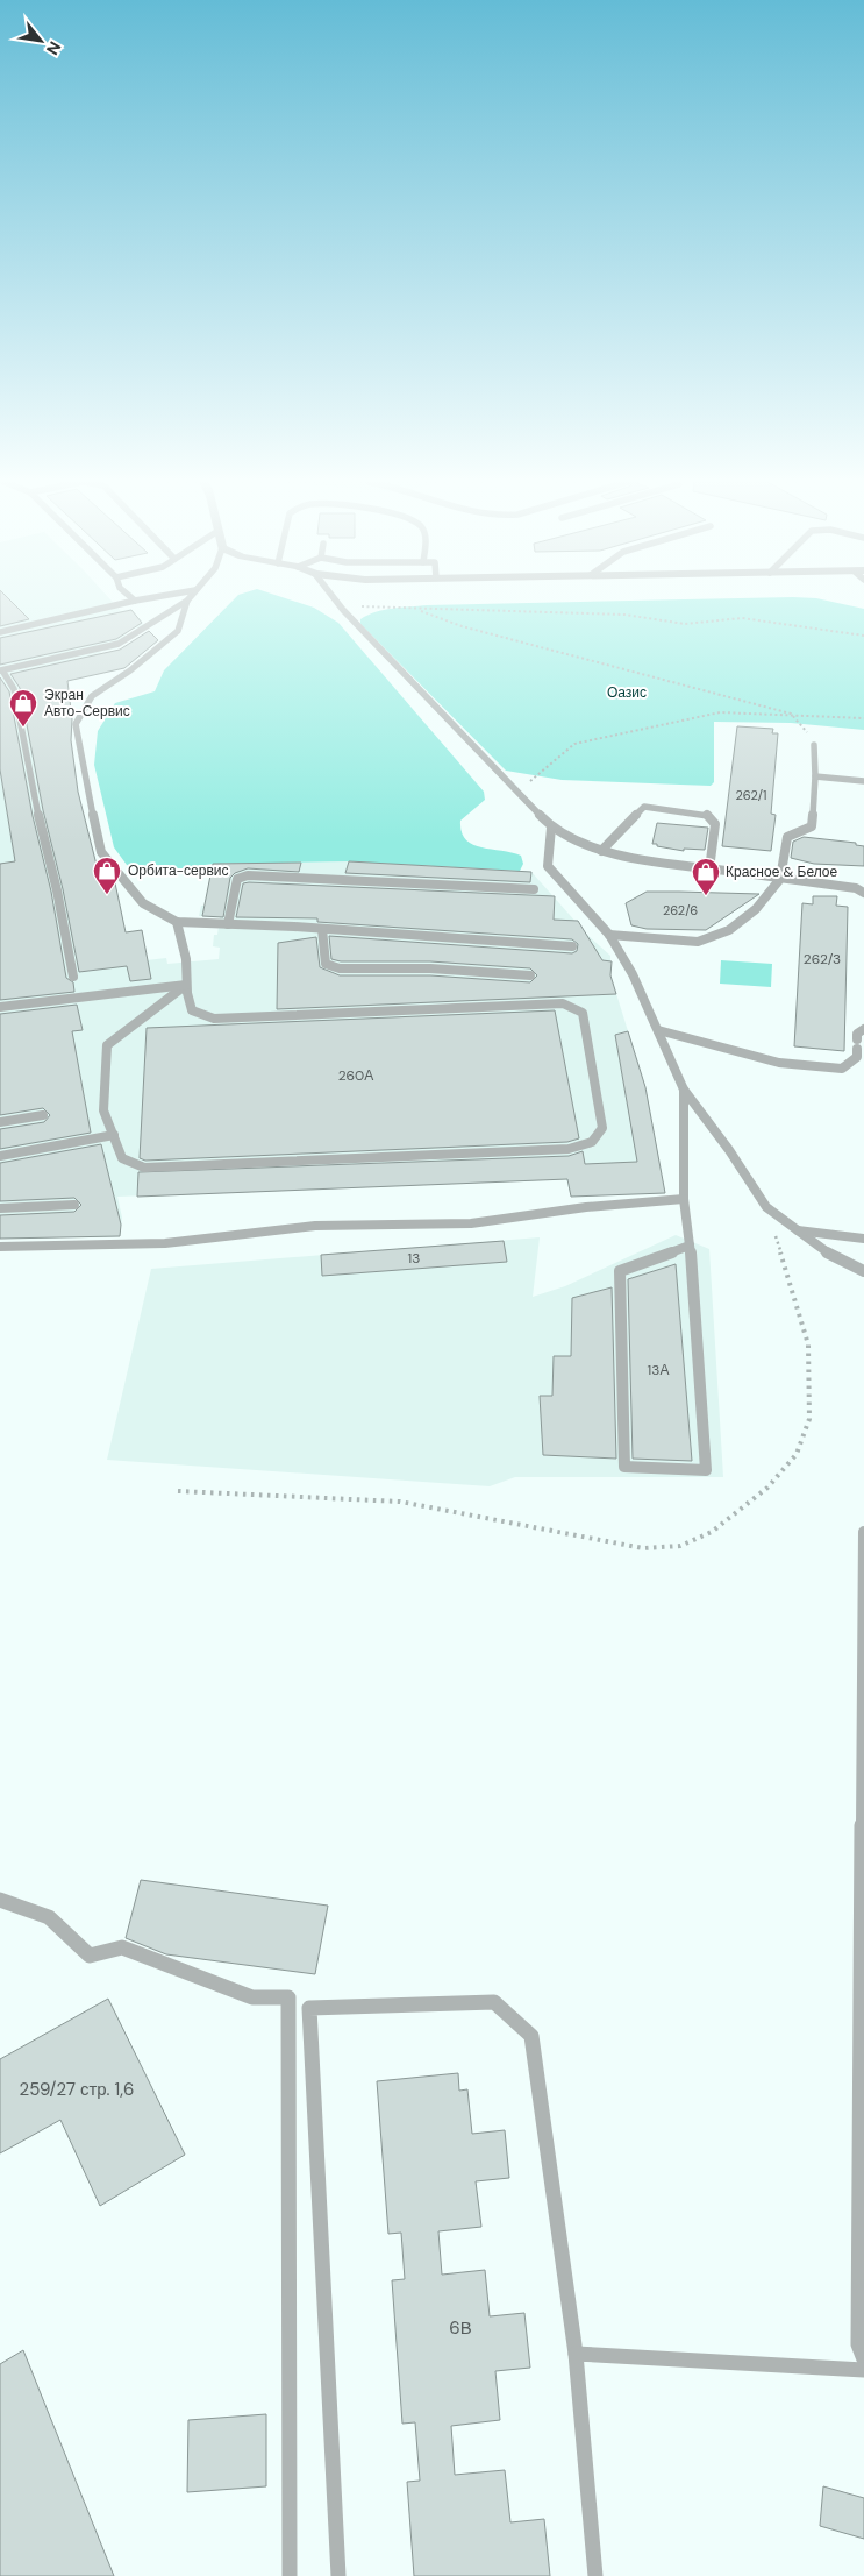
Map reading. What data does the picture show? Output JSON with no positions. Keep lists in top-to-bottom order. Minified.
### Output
{"parks":["Оазис"],"places":{"shop":["Экран Авто-Сервис","Орбита-сервис","Красное & Белое"]},"house_numbers":["262/1","262/6","262/3","260А","13","13А","259/27 стр. 1,6","6В"],"north":"bottom right"}
